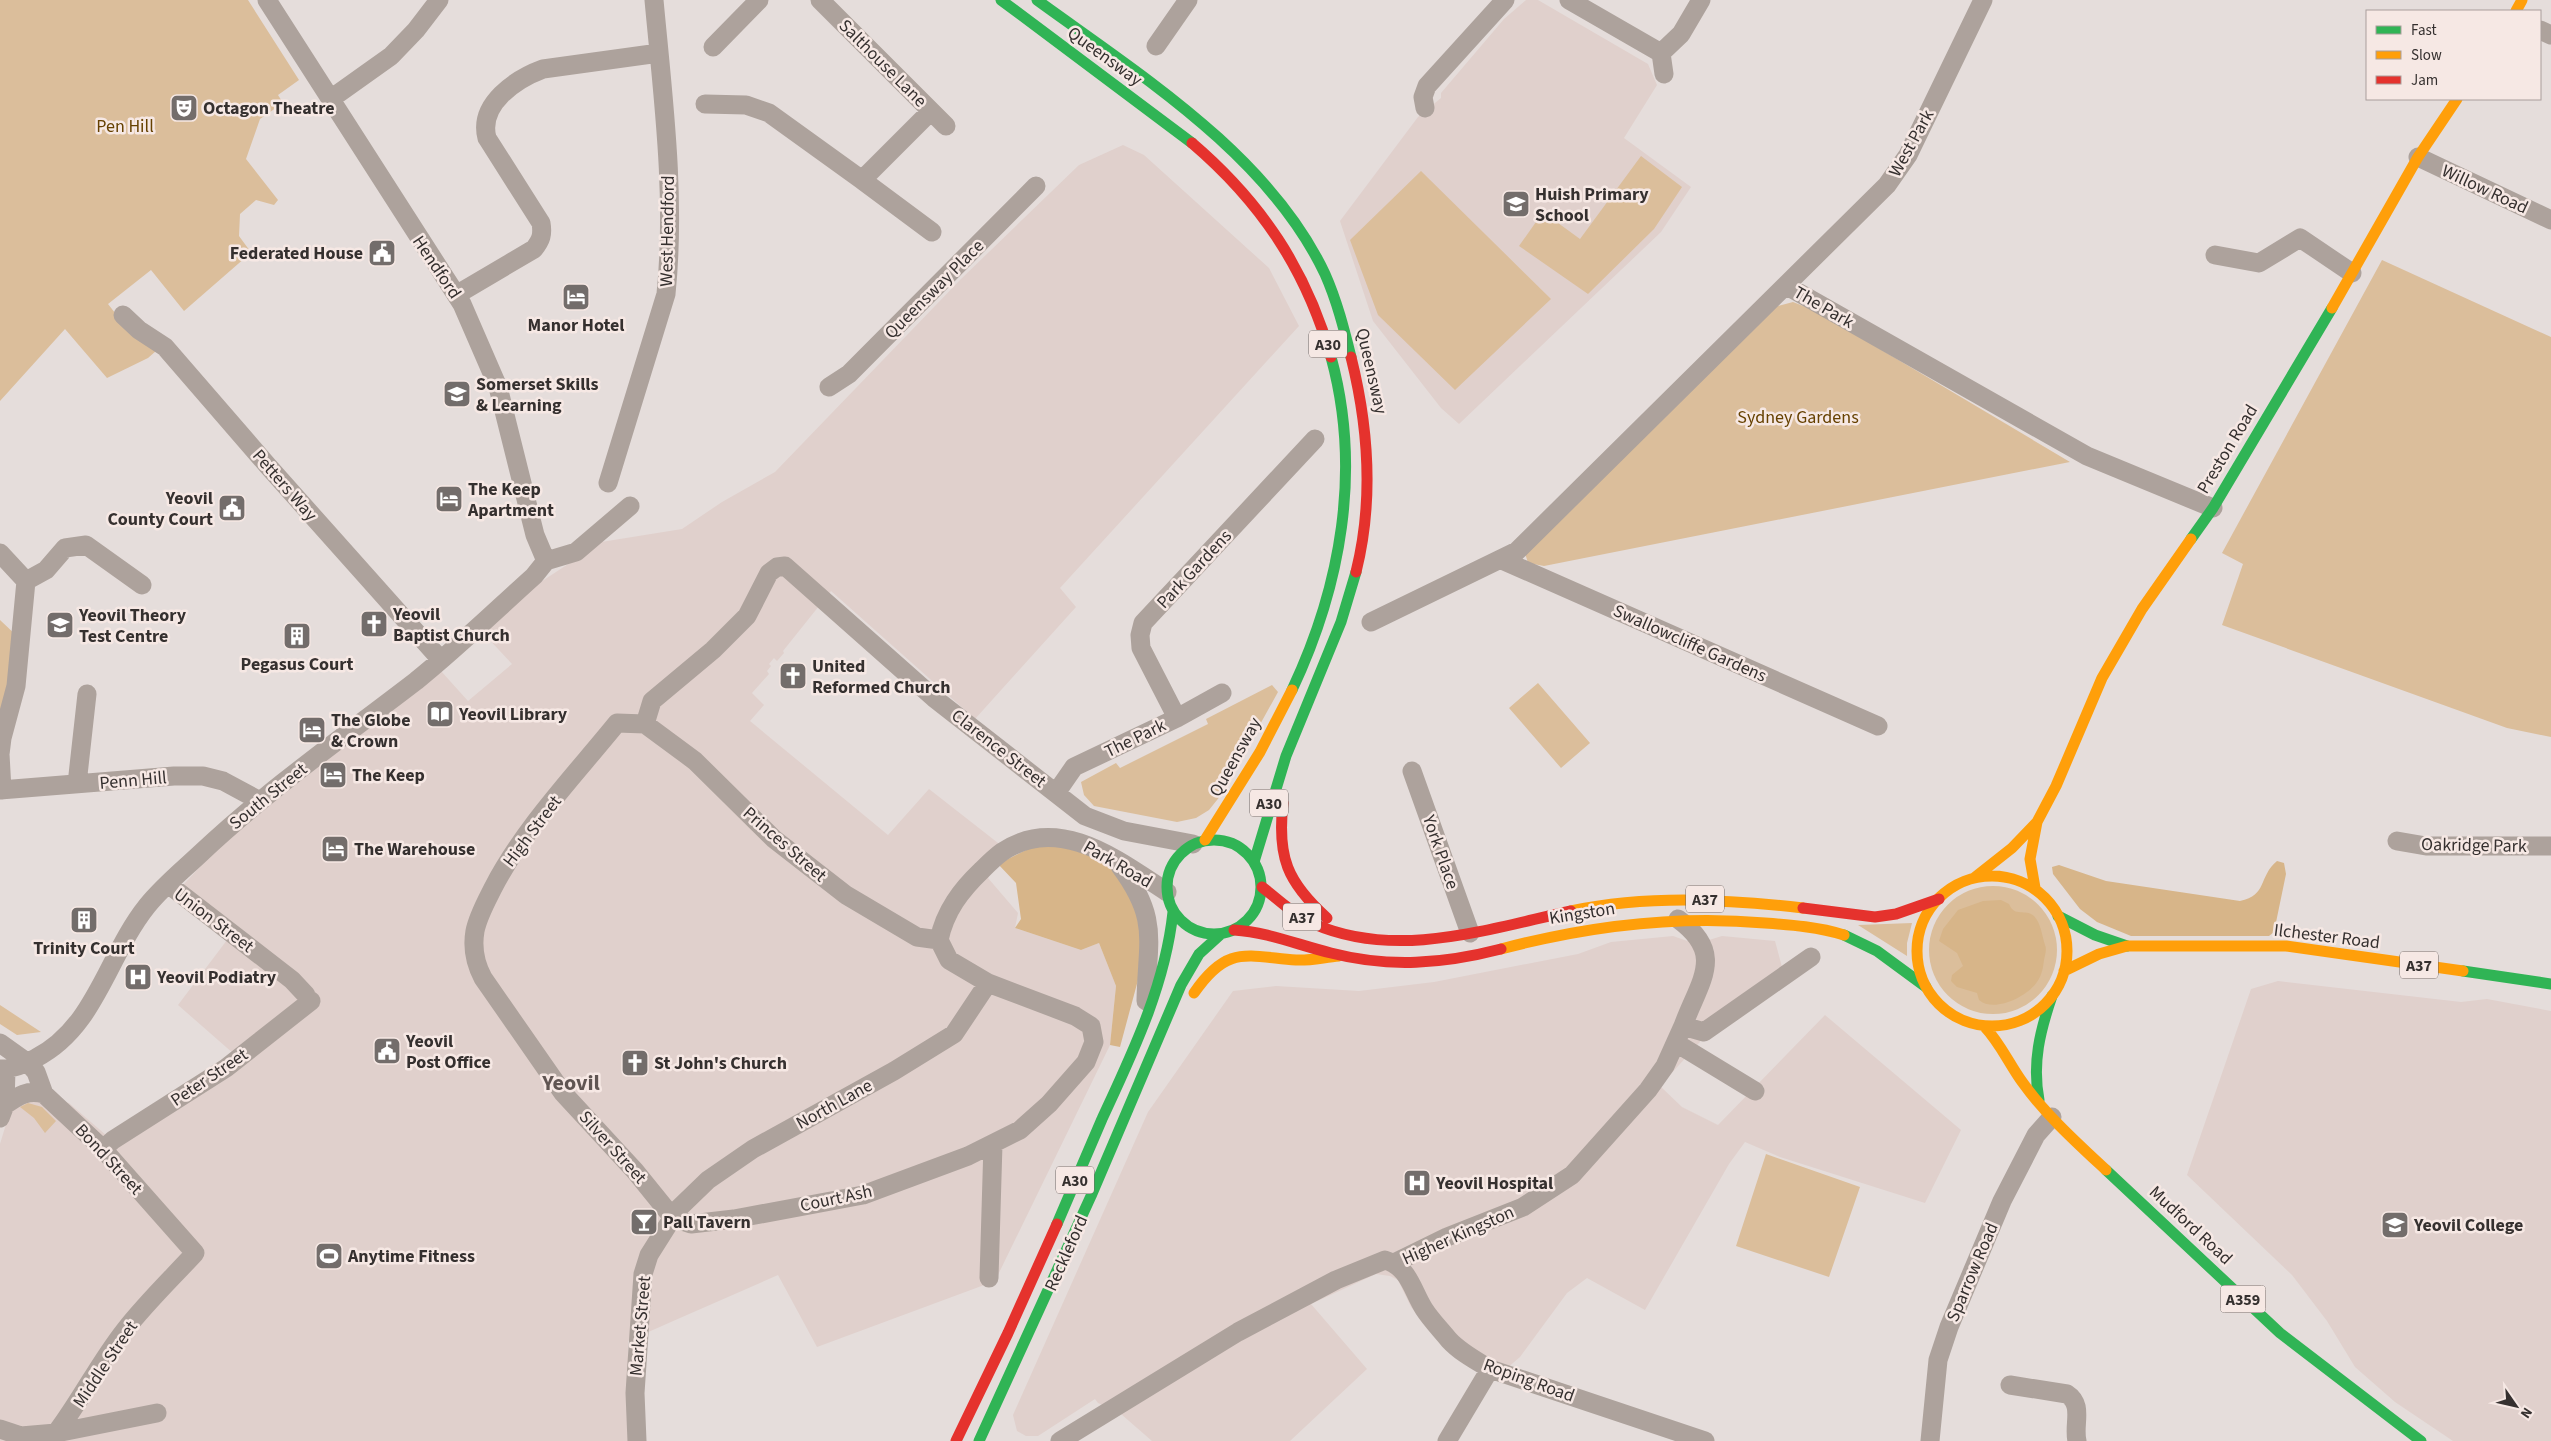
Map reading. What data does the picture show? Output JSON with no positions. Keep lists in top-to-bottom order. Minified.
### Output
{"streets":{"main road":["Queensway","A30","Preston Road","A37","Kingston","Ilchester Road","Mudford Road","Reckleford","A359"],"street":["Salthouse Lane","West Park","Willow Road","West Hendford","Hendford","Queensway Place","The Park","Petters Way","Park Gardens","Swallowcliffe Gardens","Clarence Street","Penn Hill","South Street","High Street","Princes Street","Oakridge Park","York Place","Park Road","Union Street","Peter Street","North Lane","Silver Street","Bond Street","Court Ash","Higher Kingston","Sparrow Road","Market Street","Middle Street","Roping Road"]},"crossings":[["Queensway","Clarence Street"],["Queensway","Park Road"],["Queensway","Kingston"],["Queensway","Reckleford"],["West Park","The Park"],["Willow Road","Preston Road"],["Hendford","South Street"],["The Park","Preston Road"],["The Park","Park Gardens"],["The Park","Swallowcliffe Gardens"],["The Park","Clarence Street"],["Preston Road","A37"],["Preston Road","Kingston"],["Preston Road","Ilchester Road"],["Preston Road","Mudford Road"],["Petters Way","South Street"],["Clarence Street","High Street"],["Clarence Street","Princes Street"],["Clarence Street","Park Road"],["Clarence Street","Kingston"],["Clarence Street","Reckleford"],["Penn Hill","South Street"],["South Street","Union Street"],["South Street","Bond Street"],["High Street","Princes Street"],["High Street","Silver Street"],["Princes Street","Park Road"],["Princes Street","Court Ash"],["York Place","Kingston"],["Park Road","Kingston"],["Park Road","Court Ash"],["Park Road","Reckleford"],["A37","Kingston"],["A37","Ilchester Road"],["A37","Mudford Road"],["Kingston","Ilchester Road"],["Kingston","Mudford Road"],["Kingston","Higher Kingston"],["Kingston","Reckleford"],["Union Street","Peter Street"],["Ilchester Road","Mudford Road"],["Peter Street","Bond Street"],["North Lane","Silver Street"],["North Lane","Court Ash"],["North Lane","Market Street"],["Silver Street","Court Ash"],["Silver Street","Market Street"],["Bond Street","Middle Street"],["Court Ash","Market Street"],["Mudford Road","Sparrow Road"],["Higher Kingston","Roping Road"]],"districts":["Yeovil"],"parks":["Pen Hill","Sydney Gardens"],"places":{"theatre":["Octagon Theatre"],"school or university":["Huish Primary School","Somerset Skills & Learning","Yeovil Theory Test Centre","Yeovil College"],"public building":["Federated House","Yeovil County Court","Yeovil Post Office"],"hotel":["Manor Hotel","The Keep Apartment","The Globe & Crown","The Keep","The Warehouse"],"church":["Yeovil Baptist Church","United Reformed Church","St John's Church"],"building":["Pegasus Court","Trinity Court"],"library":["Yeovil Library"],"hospital":["Yeovil Podiatry","Yeovil Hospital"],"bar":["Pall Tavern"],"sports":["Anytime Fitness"]},"legend":["Fast","Slow","Jam"],"north":"bottom right"}
